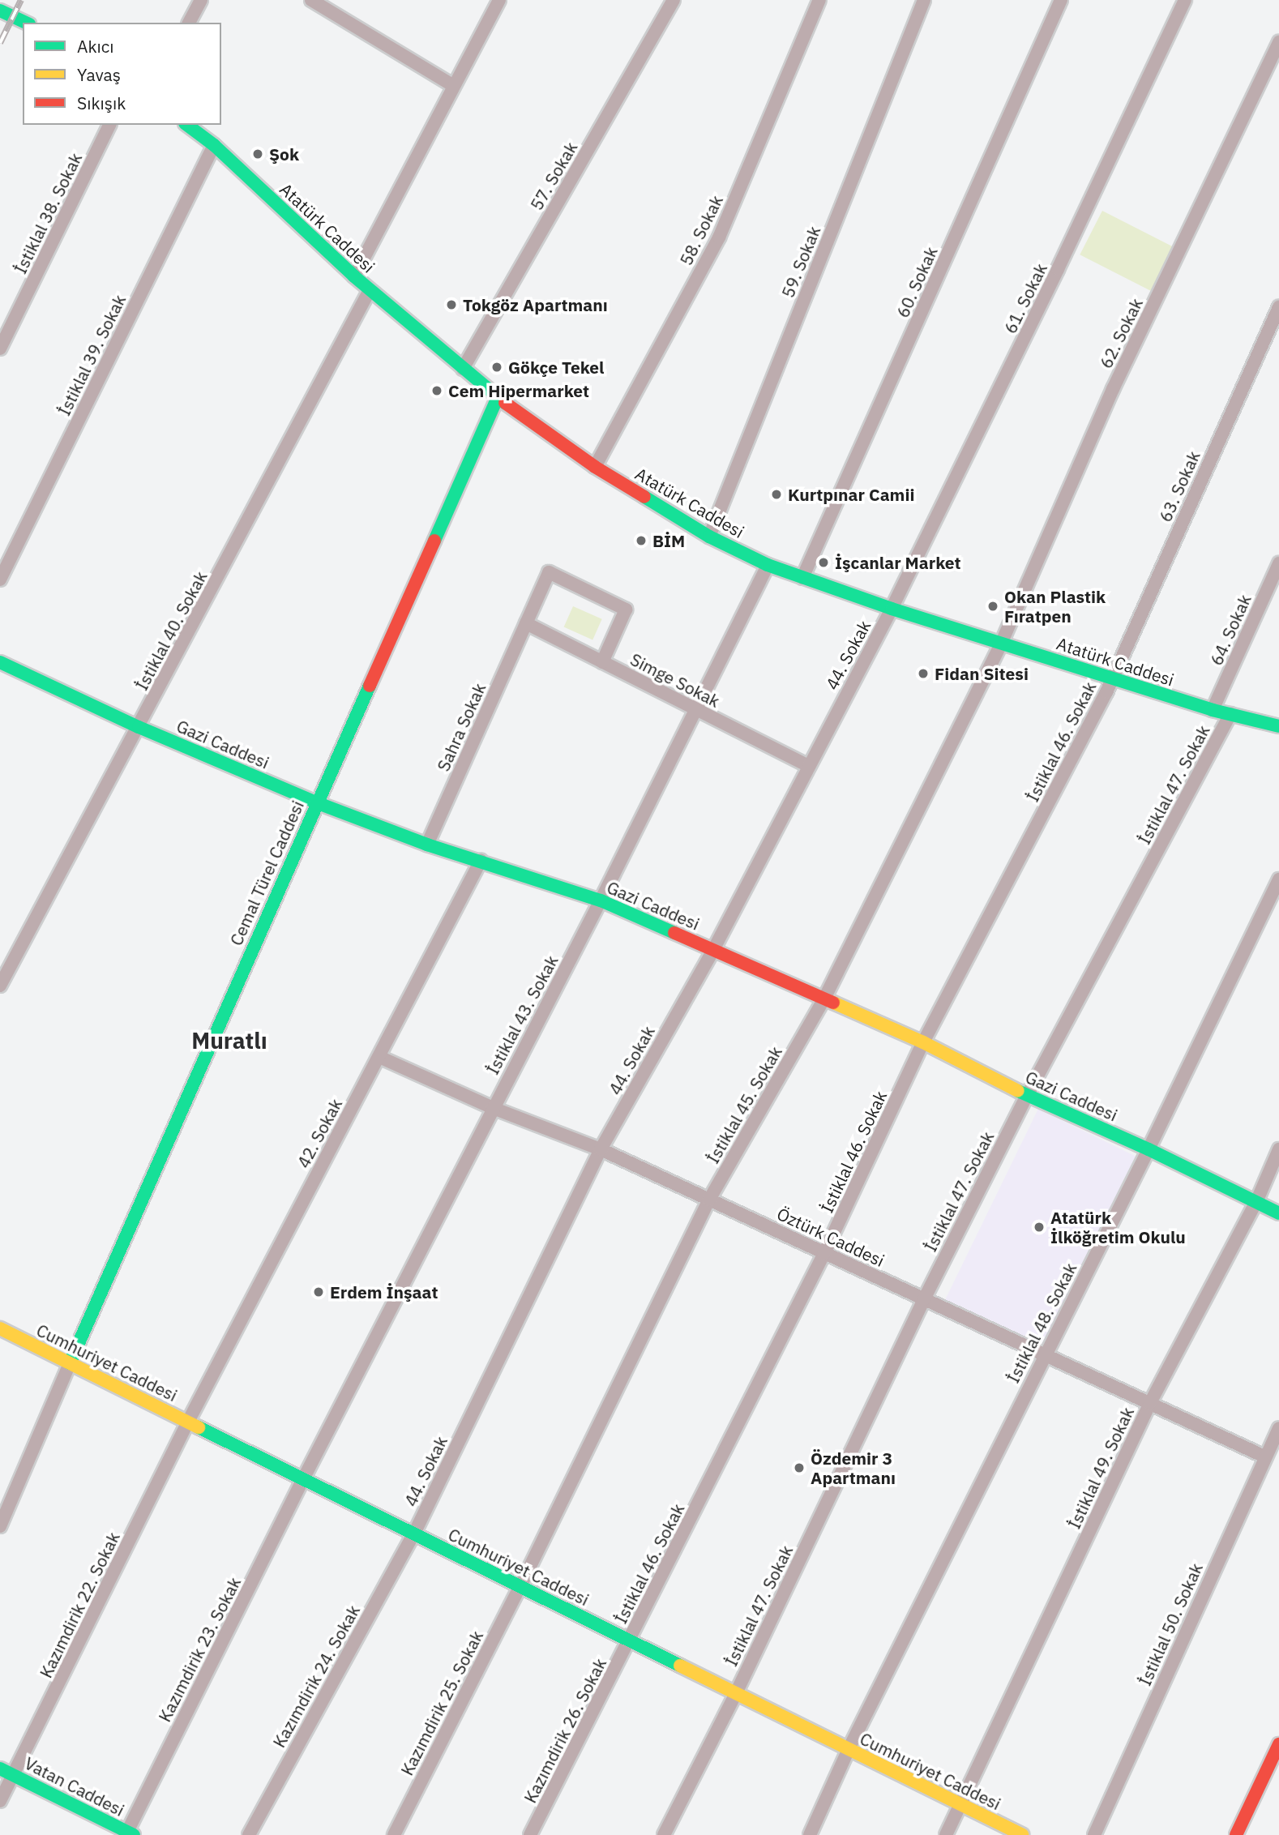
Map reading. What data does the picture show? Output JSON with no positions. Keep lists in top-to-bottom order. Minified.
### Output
{"streets":{"street":["57. Sokak","İstiklal 38. Sokak","Atatürk Caddesi","58. Sokak","59. Sokak","60. Sokak","61. Sokak","62. Sokak","İstiklal 39. Sokak","63. Sokak","64. Sokak","İstiklal 40. Sokak","44. Sokak","Simge Sokak","Sahra Sokak","İstiklal 46. Sokak","Gazi Caddesi","İstiklal 47. Sokak","Cemal Türel Caddesi","İstiklal 43. Sokak","İstiklal 45. Sokak","42. Sokak","Öztürk Caddesi","İstiklal 48. Sokak","Cumhuriyet Caddesi","İstiklal 49. Sokak","Kazımdirik 22. Sokak","İstiklal 50. Sokak","Kazımdirik 23. Sokak","Kazımdirik 24. Sokak","Kazımdirik 25. Sokak","Kazımdirik 26. Sokak","Vatan Caddesi"]},"crossings":[["57. Sokak","Atatürk Caddesi"],["Atatürk Caddesi","58. Sokak"],["Atatürk Caddesi","59. Sokak"],["Atatürk Caddesi","60. Sokak"],["Atatürk Caddesi","61. Sokak"],["Atatürk Caddesi","62. Sokak"],["Atatürk Caddesi","İstiklal 39. Sokak"],["Atatürk Caddesi","63. Sokak"],["Atatürk Caddesi","64. Sokak"],["Atatürk Caddesi","İstiklal 40. Sokak"],["Atatürk Caddesi","44. Sokak"],["Atatürk Caddesi","İstiklal 46. Sokak"],["Atatürk Caddesi","İstiklal 47. Sokak"],["Atatürk Caddesi","Cemal Türel Caddesi"],["Atatürk Caddesi","İstiklal 43. Sokak"],["Atatürk Caddesi","İstiklal 45. Sokak"],["61. Sokak","44. Sokak"],["62. Sokak","İstiklal 45. Sokak"],["63. Sokak","İstiklal 46. Sokak"],["İstiklal 40. Sokak","Gazi Caddesi"],["44. Sokak","Simge Sokak"],["44. Sokak","Gazi Caddesi"],["44. Sokak","Öztürk Caddesi"],["44. Sokak","Cumhuriyet Caddesi"],["44. Sokak","Kazımdirik 24. Sokak"],["Simge Sokak","Sahra Sokak"],["Simge Sokak","İstiklal 43. Sokak"],["Sahra Sokak","Gazi Caddesi"],["İstiklal 46. Sokak","Gazi Caddesi"],["İstiklal 46. Sokak","Öztürk Caddesi"],["İstiklal 46. Sokak","Cumhuriyet Caddesi"],["İstiklal 46. Sokak","Kazımdirik 26. Sokak"],["Gazi Caddesi","İstiklal 47. Sokak"],["Gazi Caddesi","Cemal Türel Caddesi"],["Gazi Caddesi","İstiklal 43. Sokak"],["Gazi Caddesi","İstiklal 45. Sokak"],["Gazi Caddesi","42. Sokak"],["Gazi Caddesi","İstiklal 48. Sokak"],["Gazi Caddesi","İstiklal 49. Sokak"],["İstiklal 47. Sokak","Öztürk Caddesi"],["İstiklal 47. Sokak","Cumhuriyet Caddesi"],["Cemal Türel Caddesi","Cumhuriyet Caddesi"],["İstiklal 43. Sokak","Öztürk Caddesi"],["İstiklal 43. Sokak","Cumhuriyet Caddesi"],["İstiklal 43. Sokak","Kazımdirik 23. Sokak"],["İstiklal 45. Sokak","Öztürk Caddesi"],["İstiklal 45. Sokak","Cumhuriyet Caddesi"],["İstiklal 45. Sokak","Kazımdirik 25. Sokak"],["42. Sokak","Öztürk Caddesi"],["42. Sokak","Cumhuriyet Caddesi"],["42. Sokak","Kazımdirik 22. Sokak"],["Öztürk Caddesi","İstiklal 48. Sokak"],["Öztürk Caddesi","İstiklal 49. Sokak"],["Öztürk Caddesi","İstiklal 50. Sokak"],["İstiklal 48. Sokak","Cumhuriyet Caddesi"],["Cumhuriyet Caddesi","İstiklal 49. Sokak"],["Cumhuriyet Caddesi","Kazımdirik 22. Sokak"],["Cumhuriyet Caddesi","Kazımdirik 23. Sokak"],["Cumhuriyet Caddesi","Kazımdirik 24. Sokak"],["Cumhuriyet Caddesi","Kazımdirik 25. Sokak"],["Cumhuriyet Caddesi","Kazımdirik 26. Sokak"],["Kazımdirik 22. Sokak","Vatan Caddesi"],["Kazımdirik 23. Sokak","Vatan Caddesi"]],"districts":["Muratlı"],"places":["Şok","Tokgöz Apartmanı","Gökçe Tekel","Cem Hipermarket","Kurtpınar Camii","BİM","İşcanlar Market","Okan Plastik Fıratpen","Fidan Sitesi","Atatürk İlköğretim Okulu","Erdem İnşaat","Özdemir 3 Apartmanı"],"legend":["Akıcı","Yavaş","Sıkışık"]}
